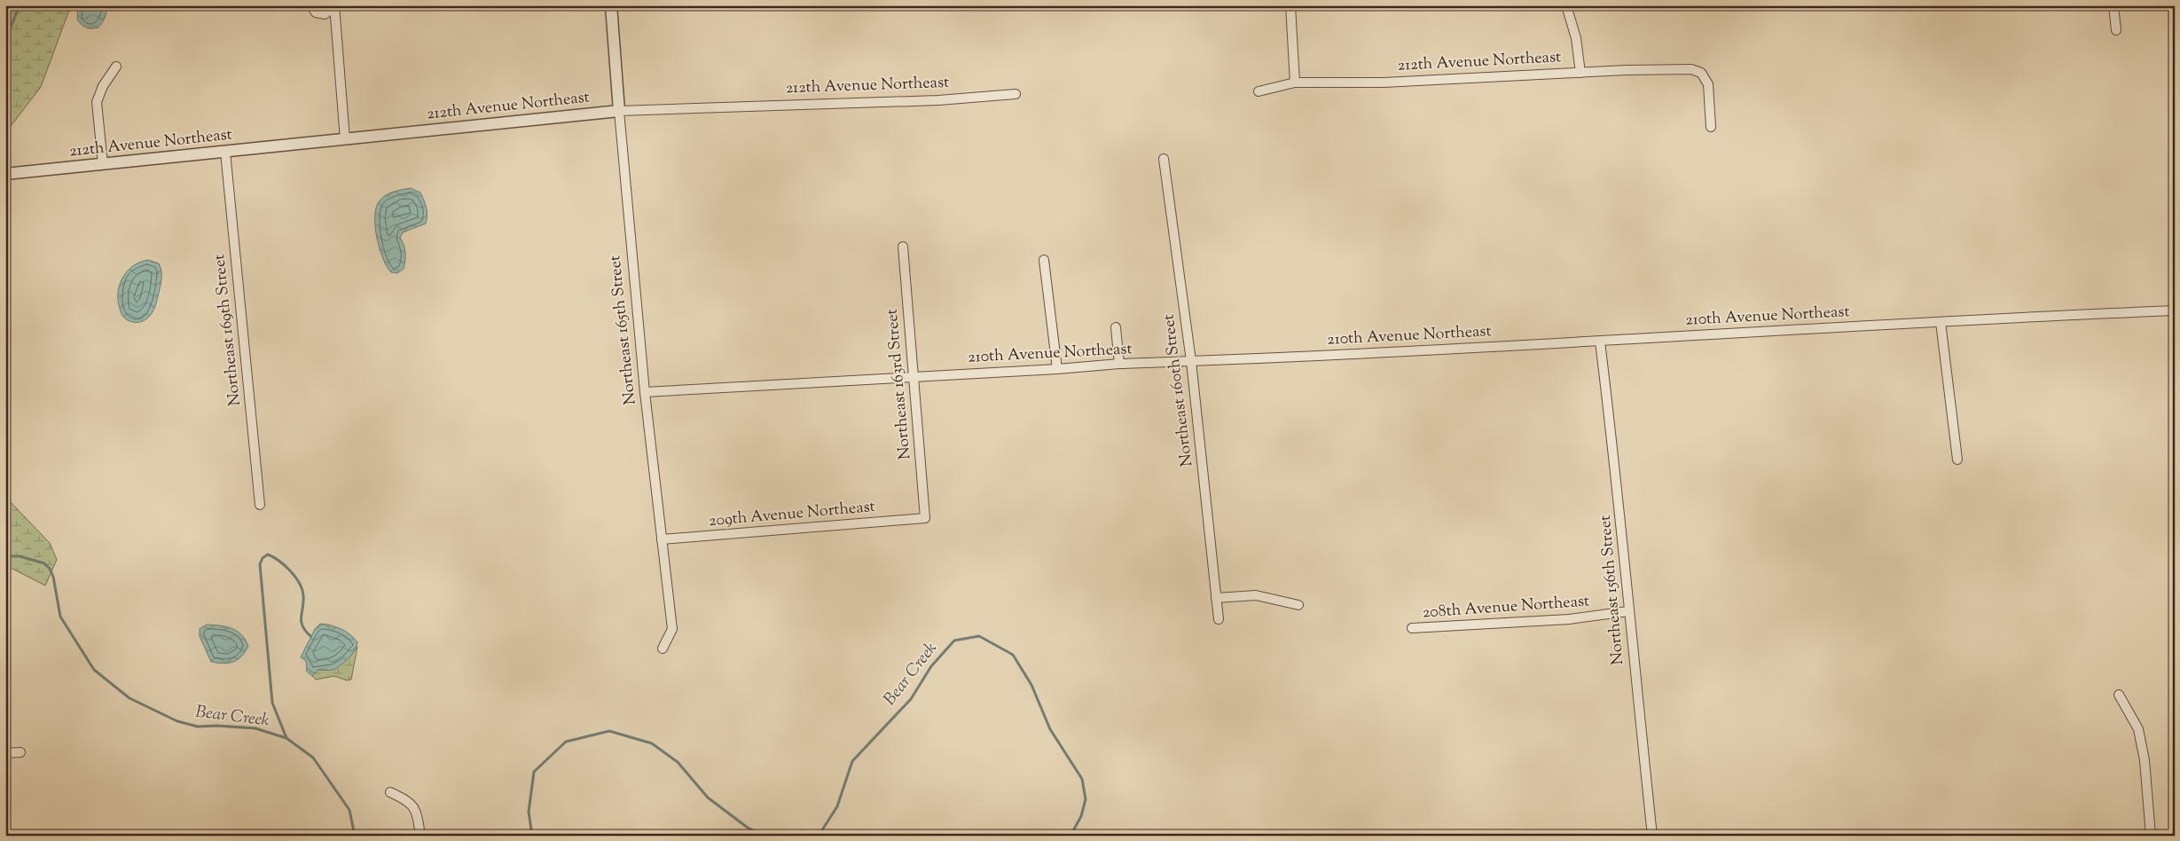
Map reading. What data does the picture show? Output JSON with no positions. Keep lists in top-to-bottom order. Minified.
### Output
{"streets":{"street":["212th Avenue Northeast","210th Avenue Northeast","Northeast 169th Street","Northeast 165th Street","Northeast 163rd Street","Northeast 160th Street","209th Avenue Northeast","Northeast 156th Street","208th Avenue Northeast"]},"crossings":[["212th Avenue Northeast","Northeast 169th Street"],["212th Avenue Northeast","Northeast 165th Street"],["210th Avenue Northeast","Northeast 165th Street"],["210th Avenue Northeast","Northeast 163rd Street"],["210th Avenue Northeast","Northeast 160th Street"],["210th Avenue Northeast","Northeast 156th Street"],["Northeast 165th Street","209th Avenue Northeast"],["Northeast 163rd Street","209th Avenue Northeast"],["Northeast 156th Street","208th Avenue Northeast"]],"water":["Bear Creek"]}
